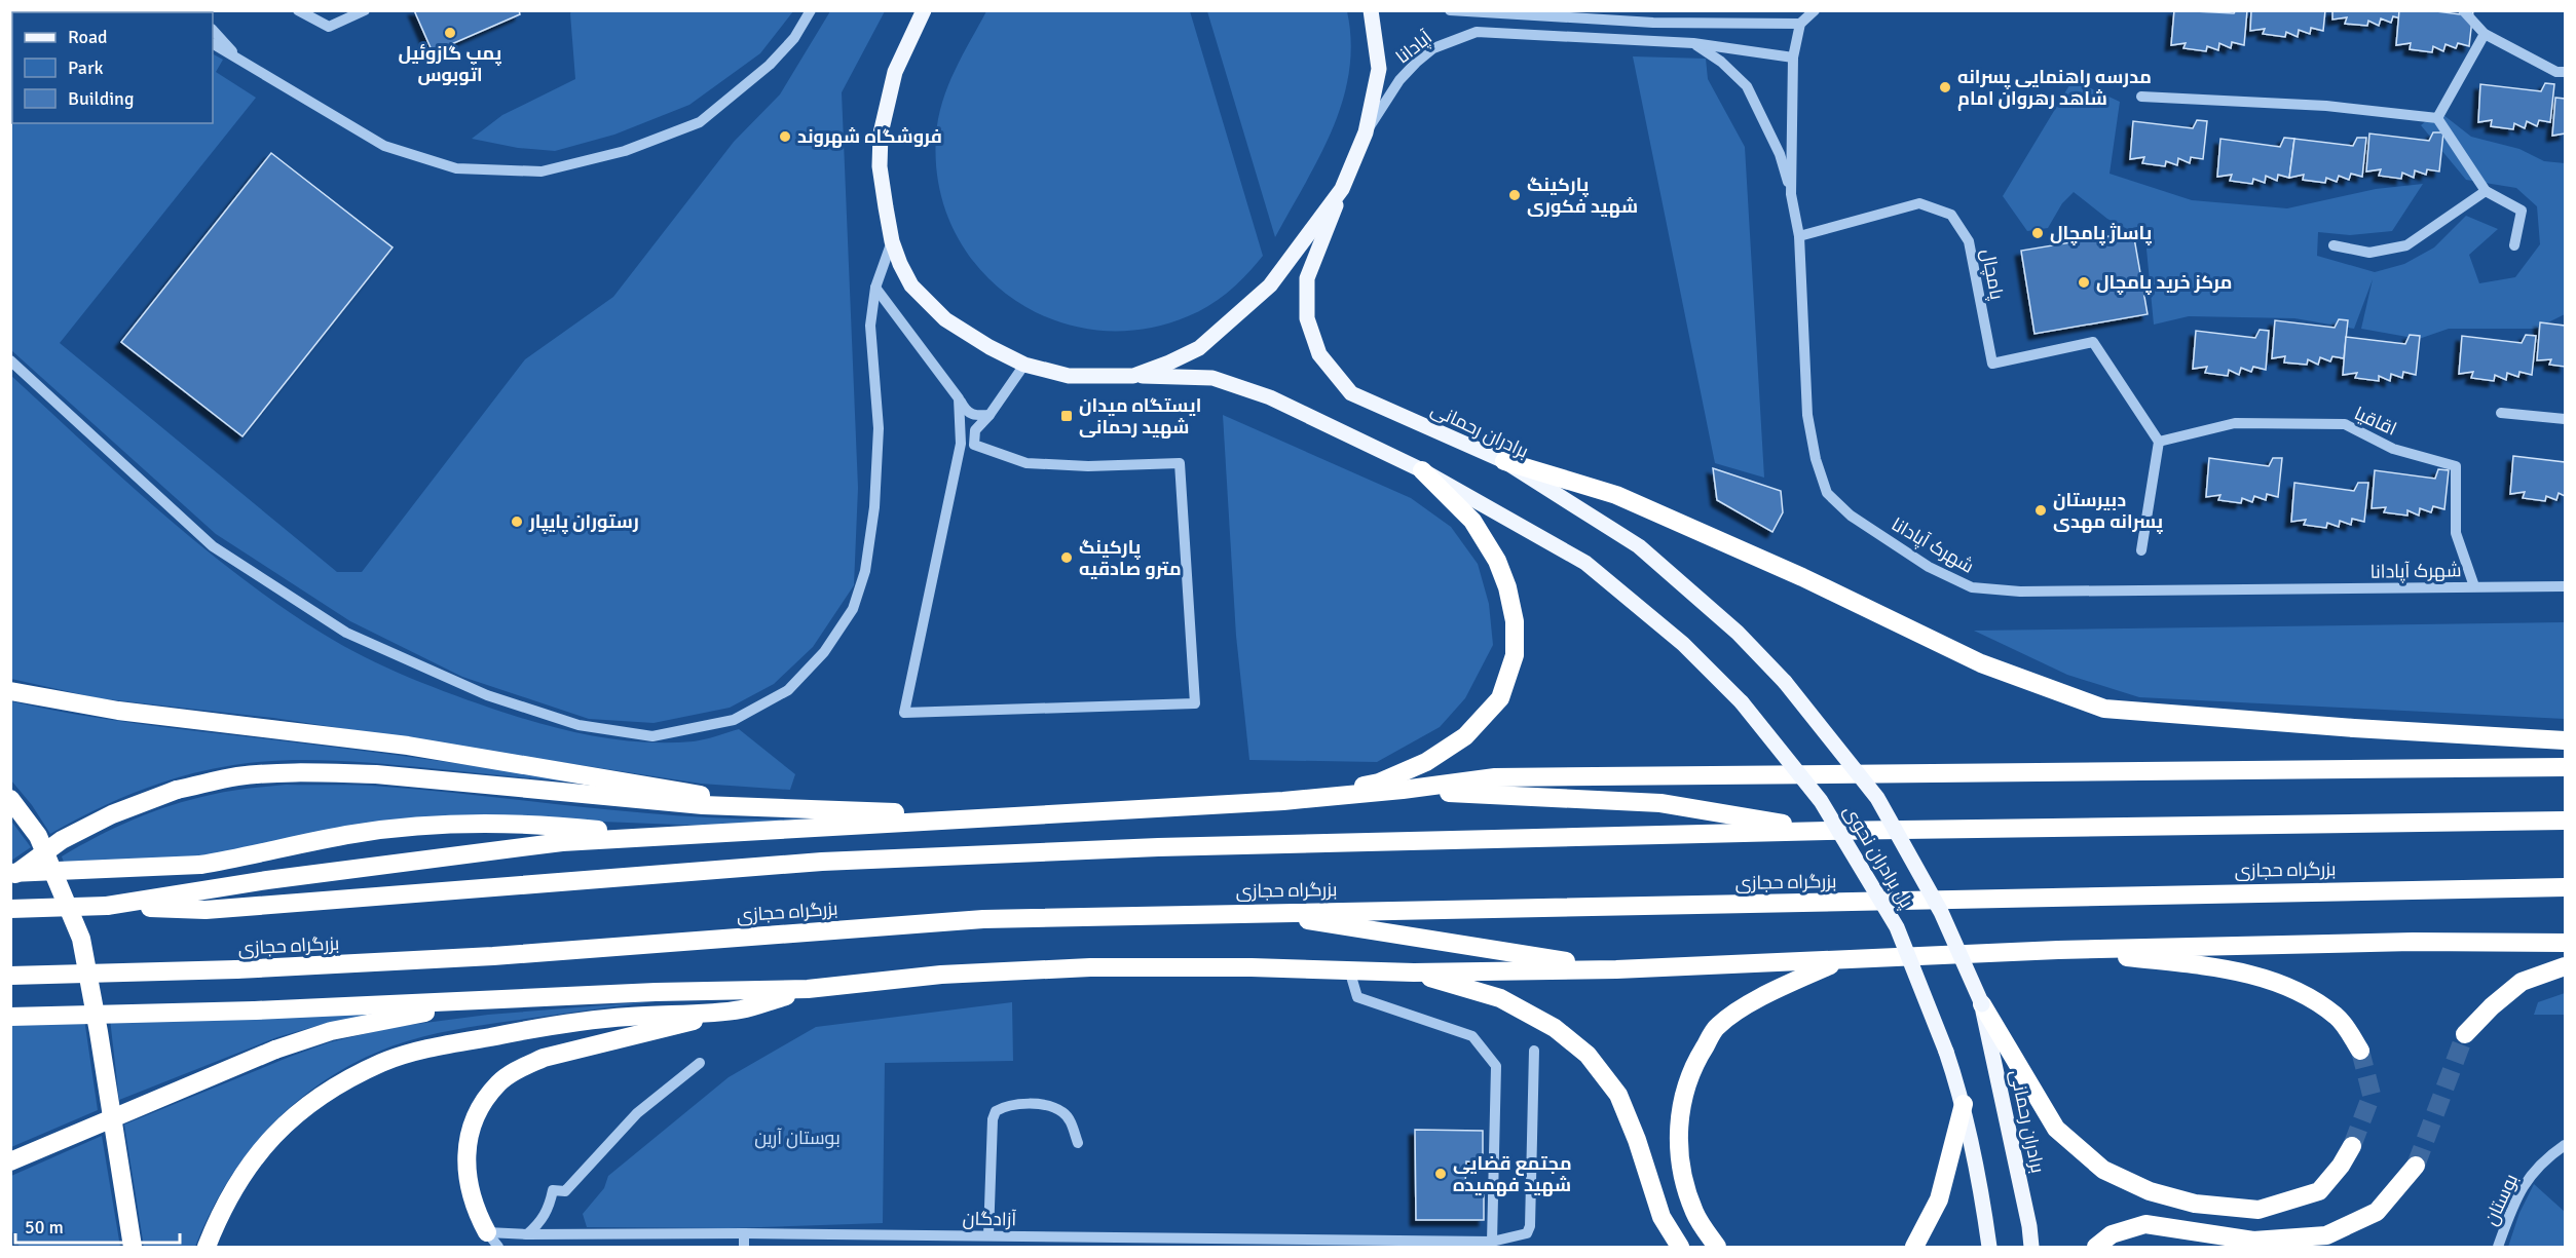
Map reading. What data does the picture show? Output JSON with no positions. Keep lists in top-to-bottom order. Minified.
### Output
{"streets":{"highway":["بزرگراه حجازی"],"main road":["برادران رحمانی","پل برادران نحوی"],"street":["آپادانا","پامچال","اقاقیا","شهرک آپادانا","بوستان","آزادگان"]},"crossings":[["آپادانا","شهرک آپادانا"],["پامچال","اقاقیا"],["پامچال","شهرک آپادانا"],["اقاقیا","شهرک آپادانا"],["برادران رحمانی","پل برادران نحوی"]],"parks":["بوستان آرین"],"places":{"other":["پمپ گازوئیل اتوبوس","مدرسه راهنمایی پسرانه شاهد رهروان امام","فروشگاه شهروند","پارکینگ شهید فکوری","پاساژ پامچال","مرکز خرید پامچال","دبیرستان پسرانه مهدی","رستوران پایپار","پارکینگ مترو صادقیه","مجتمع قضایی شهید فهمیده"],"transit":["ایستگاه میدان شهید رحمانی"]},"legend":["Road","Park","Building"],"scale_bar":"50 m"}
